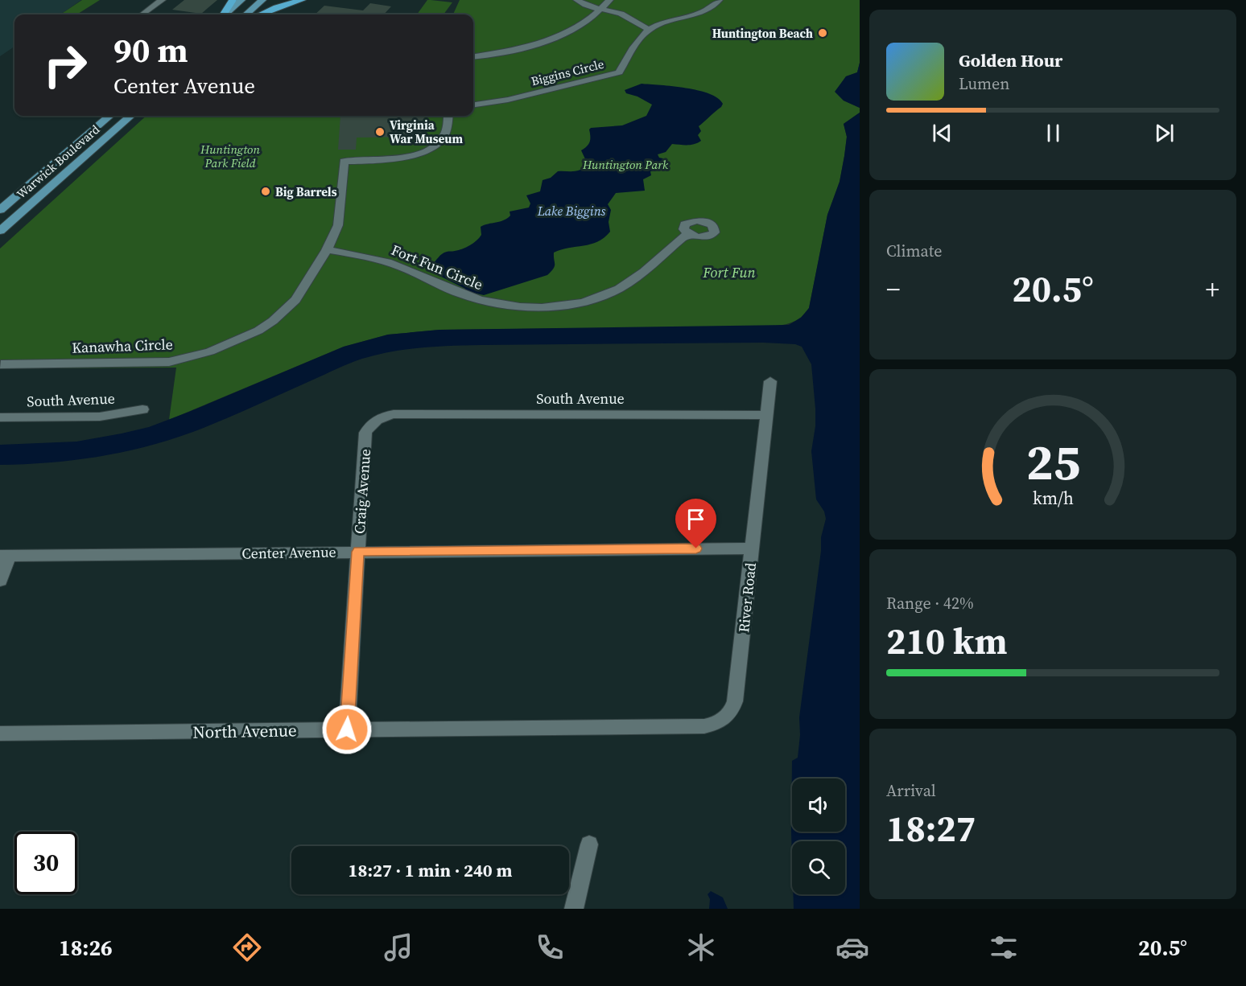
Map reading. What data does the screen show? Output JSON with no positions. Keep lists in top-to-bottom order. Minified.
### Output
{"streets":{"main road":["Warwick Boulevard"],"street":["Biggins Circle","Fort Fun Circle","Kanawha Circle","South Avenue","Craig Avenue","Center Avenue","River Road","North Avenue"]},"crossings":[["Fort Fun Circle","Kanawha Circle"],["South Avenue","Craig Avenue"],["South Avenue","River Road"],["Craig Avenue","Center Avenue"],["Craig Avenue","North Avenue"],["Center Avenue","River Road"],["River Road","North Avenue"]],"water":["Lake Biggins"],"parks":["Huntington Park Field","Huntington Park","Fort Fun"],"places":["Huntington Beach","Virginia War Museum","Big Barrels"],"page":{"turn":["90 m","Center Avenue"],"song":["Golden Hour","Lumen"],"tile":["Climate",["Range · 42%","210 km"],["Arrival","18:27"]],"heat":["−","20.5°","+"],"limit":"30","trip":"18:27 · 1 min · 240 m","tabs":["18:26","20.5°"],"gauge":["25","km/h"]}}
